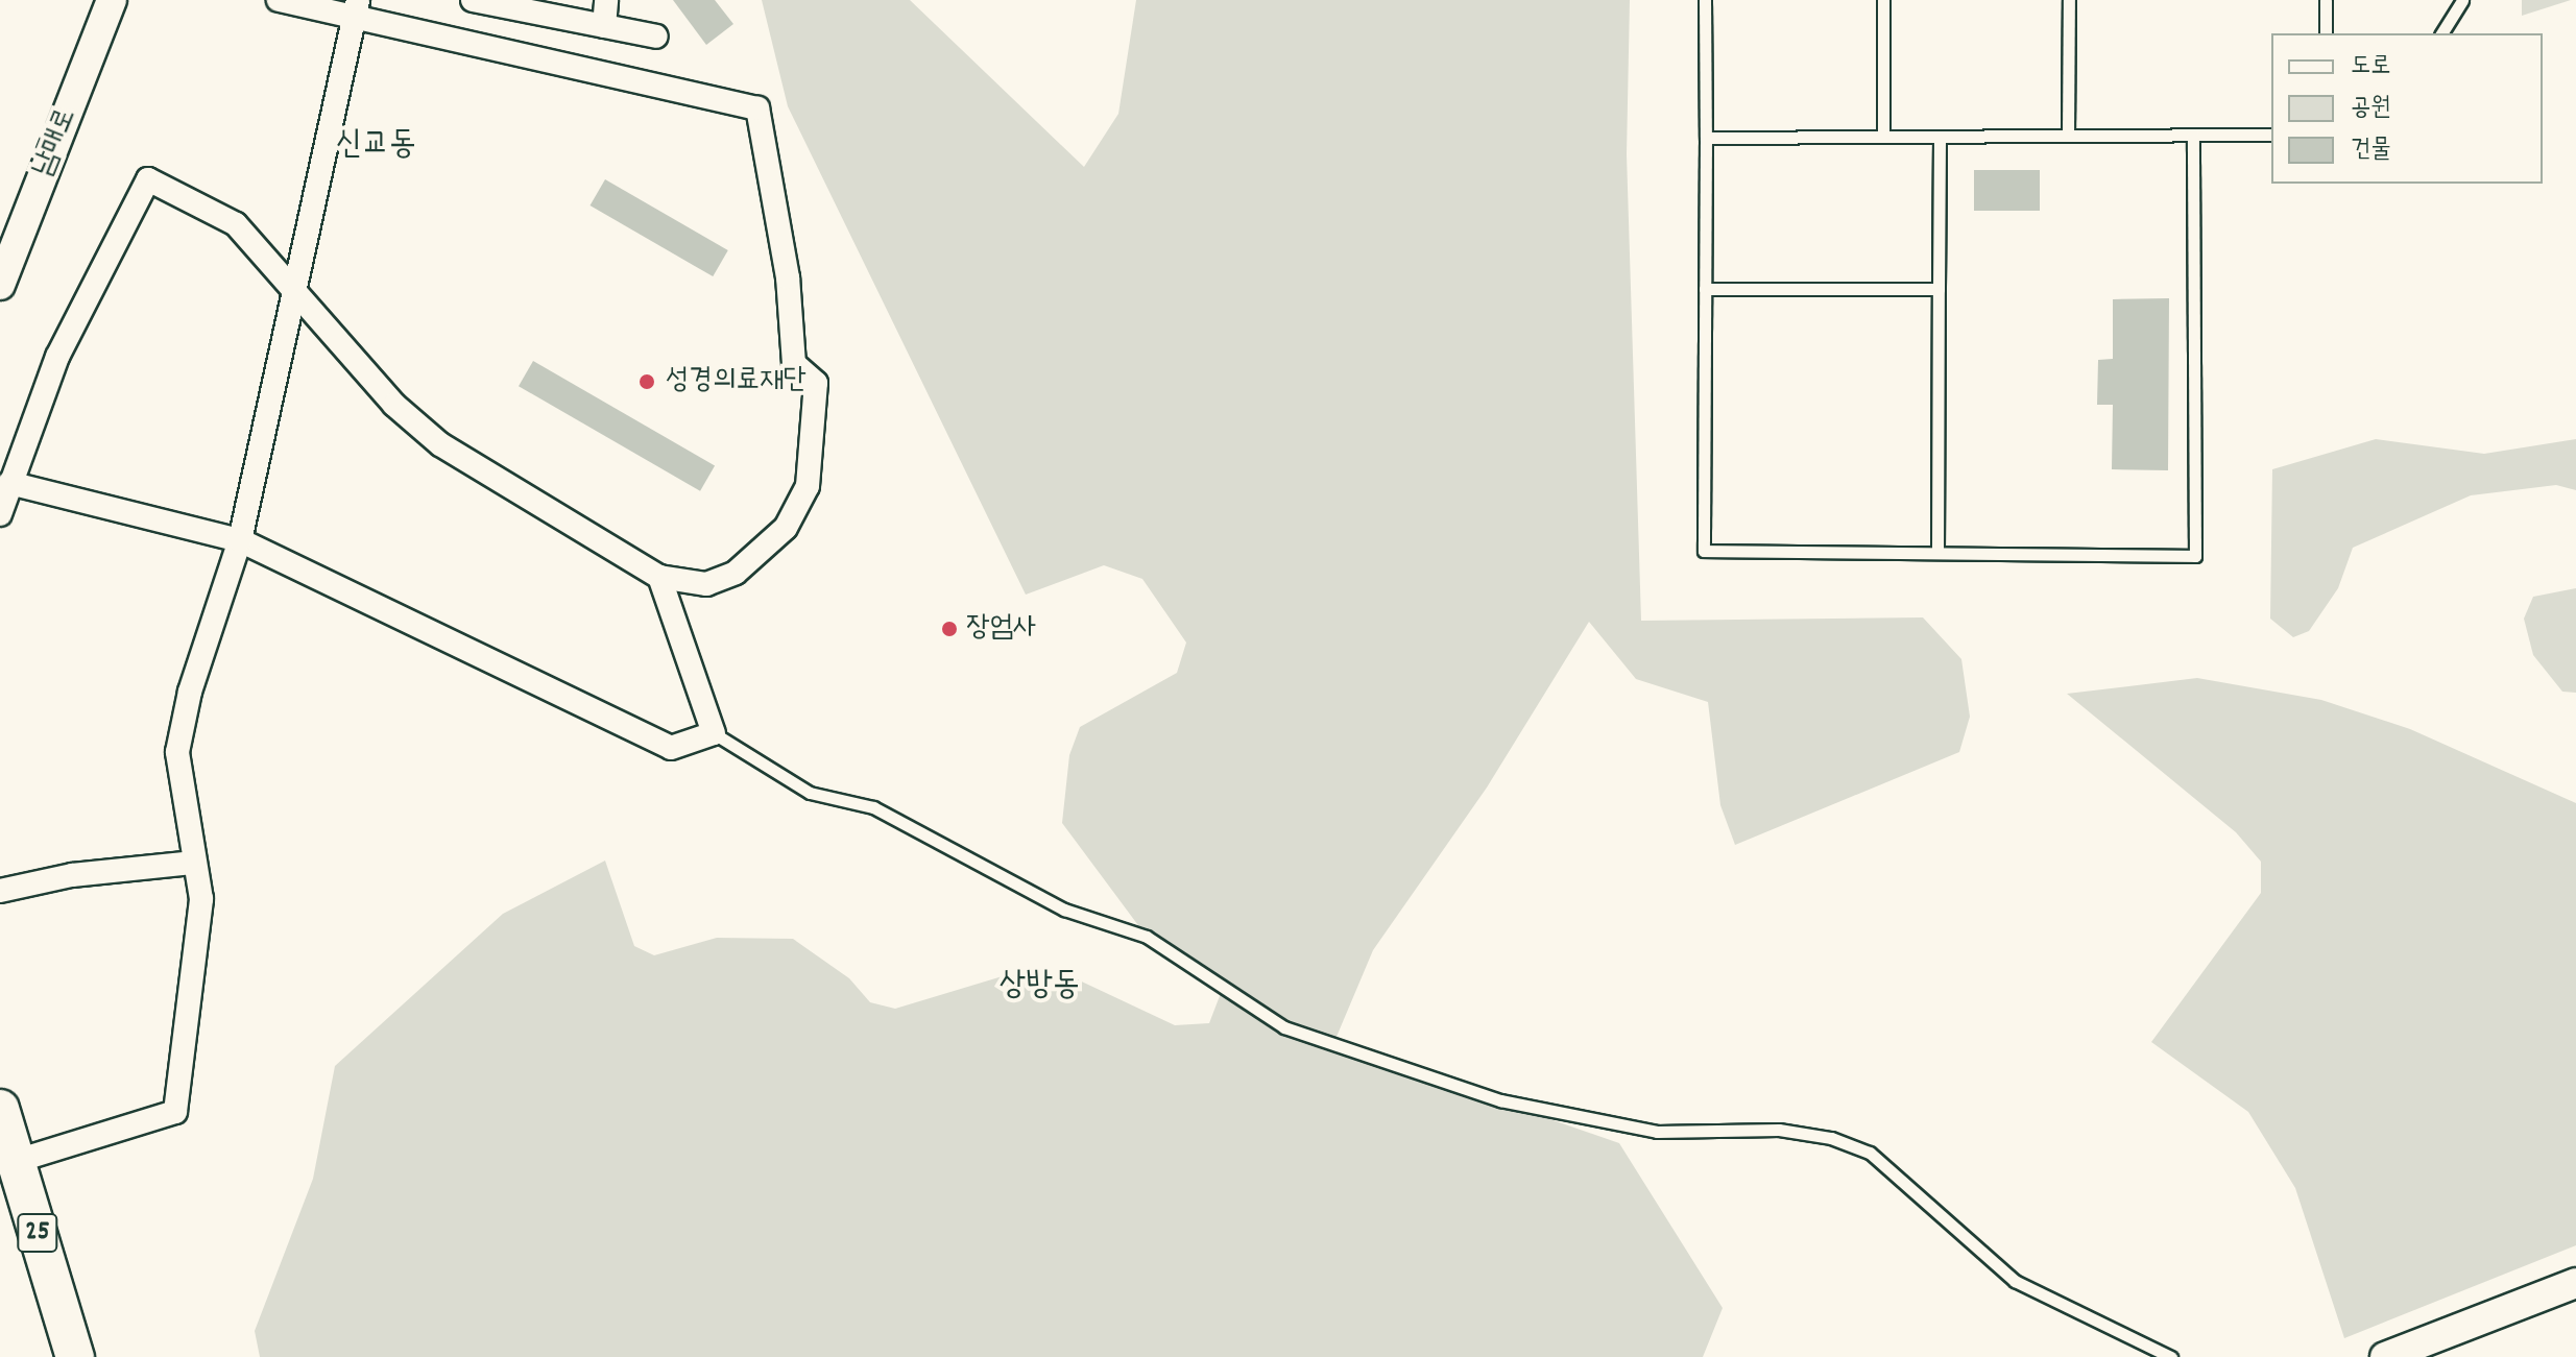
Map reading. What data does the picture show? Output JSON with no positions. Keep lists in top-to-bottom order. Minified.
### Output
{"streets":{"main road":["25"],"street":["남매로"]},"districts":["신교동","상방동"],"places":["성경의료재단","장엄사"],"legend":["도로","공원","건물"]}
